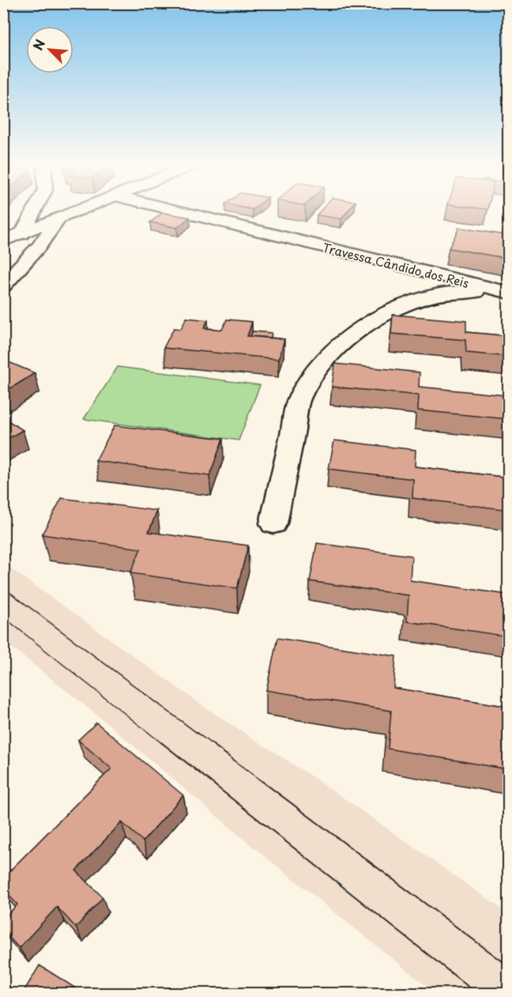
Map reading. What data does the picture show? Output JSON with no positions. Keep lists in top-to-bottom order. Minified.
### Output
{"streets":{"street":["Travessa Cândido dos Reis"]},"north":"top left"}
